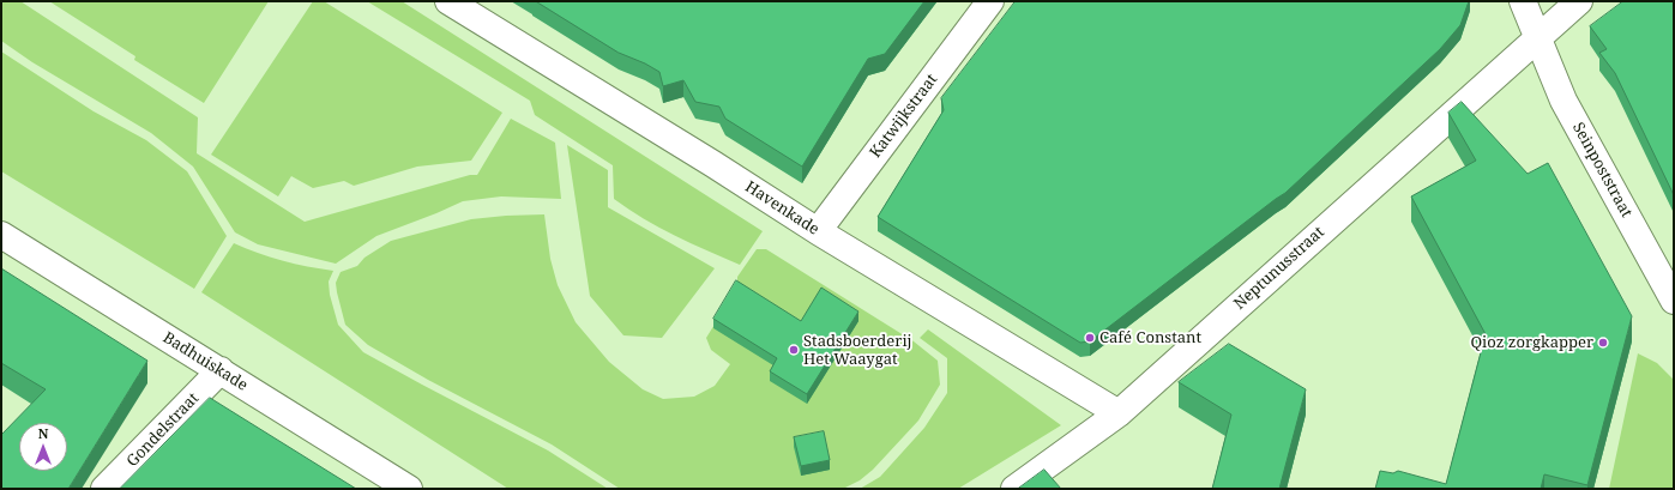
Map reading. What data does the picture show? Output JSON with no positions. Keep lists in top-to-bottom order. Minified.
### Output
{"streets":{"street":["Katwijkstraat","Seinpoststraat","Havenkade","Neptunusstraat","Badhuiskade","Gondelstraat"]},"crossings":[["Katwijkstraat","Havenkade"],["Seinpoststraat","Neptunusstraat"],["Havenkade","Neptunusstraat"],["Badhuiskade","Gondelstraat"]],"places":["Café Constant","Qioz zorgkapper","Stadsboerderij Het Waaygat"],"north":"top"}
